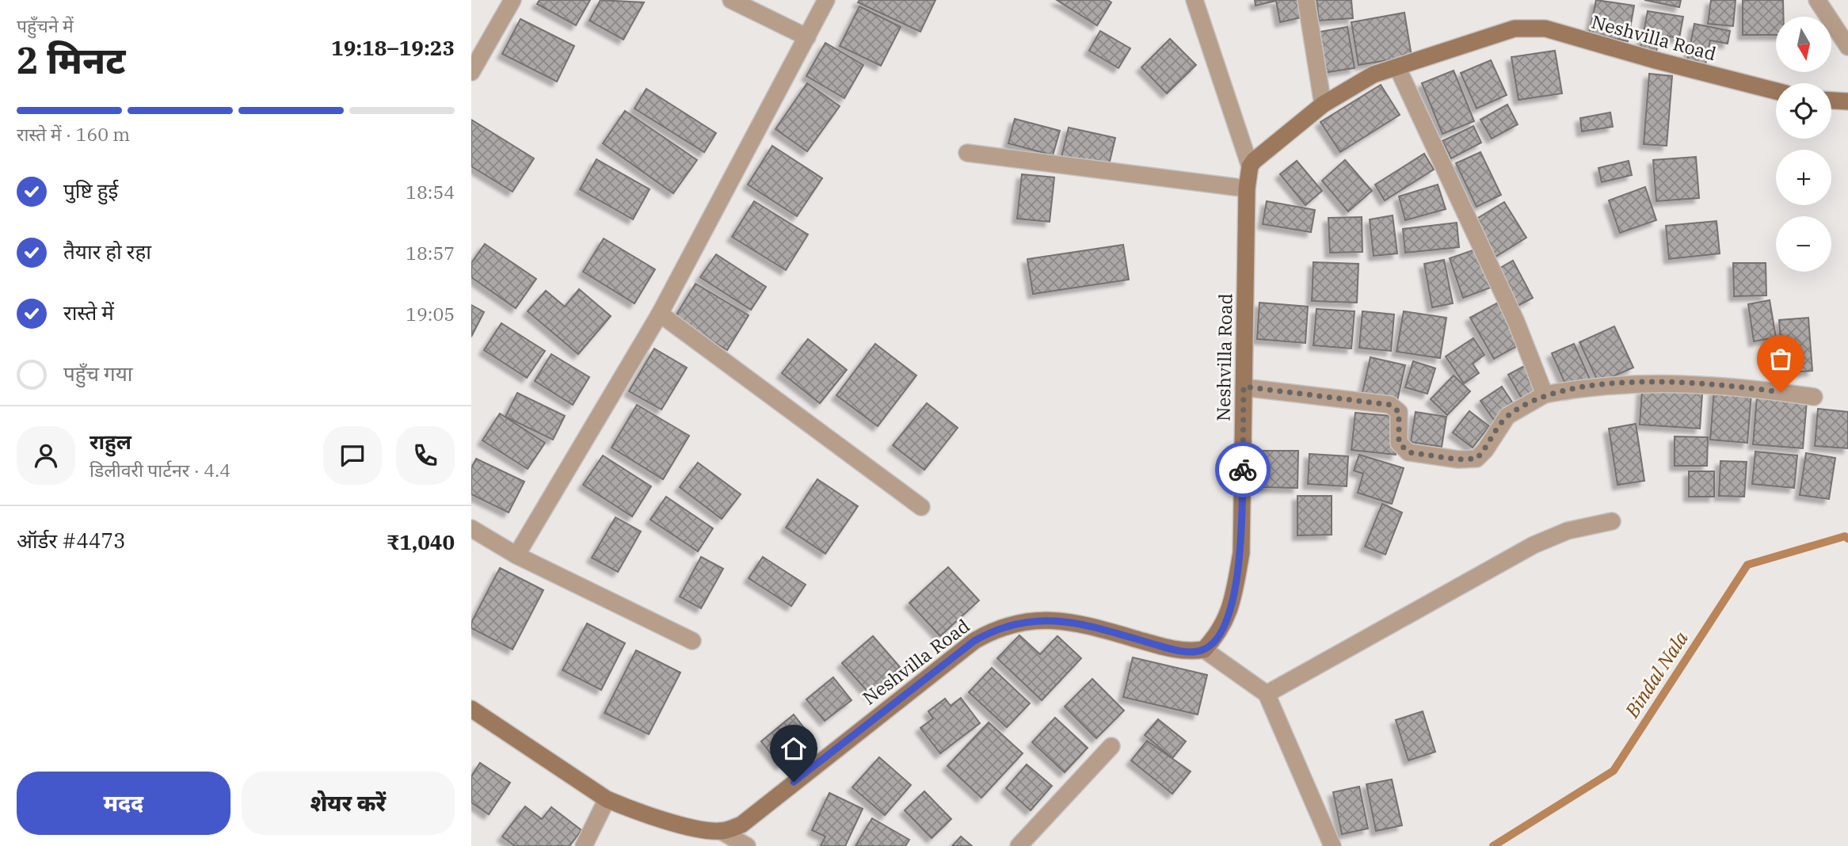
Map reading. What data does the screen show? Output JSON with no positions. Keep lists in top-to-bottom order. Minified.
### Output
{"streets":{"street":["Neshvilla Road"]},"water":["Bindal Nala"],"north":"bottom","page":{"heading":["2 मिनट","पहुँचने में","19:18–19:23"],"panel":["राहुल","डिलीवरी पार्टनर · 4.4","ऑर्डर #4473","₹1,040"],"map_buttons":["+","−"],"bar":"रास्ते में · 160 m","list":[["पुष्टि हुई","18:54"],["तैयार हो रहा","18:57"],["रास्ते में","19:05"],"पहुँच गया"],"buttons":["मदद","शेयर करें"]}}
